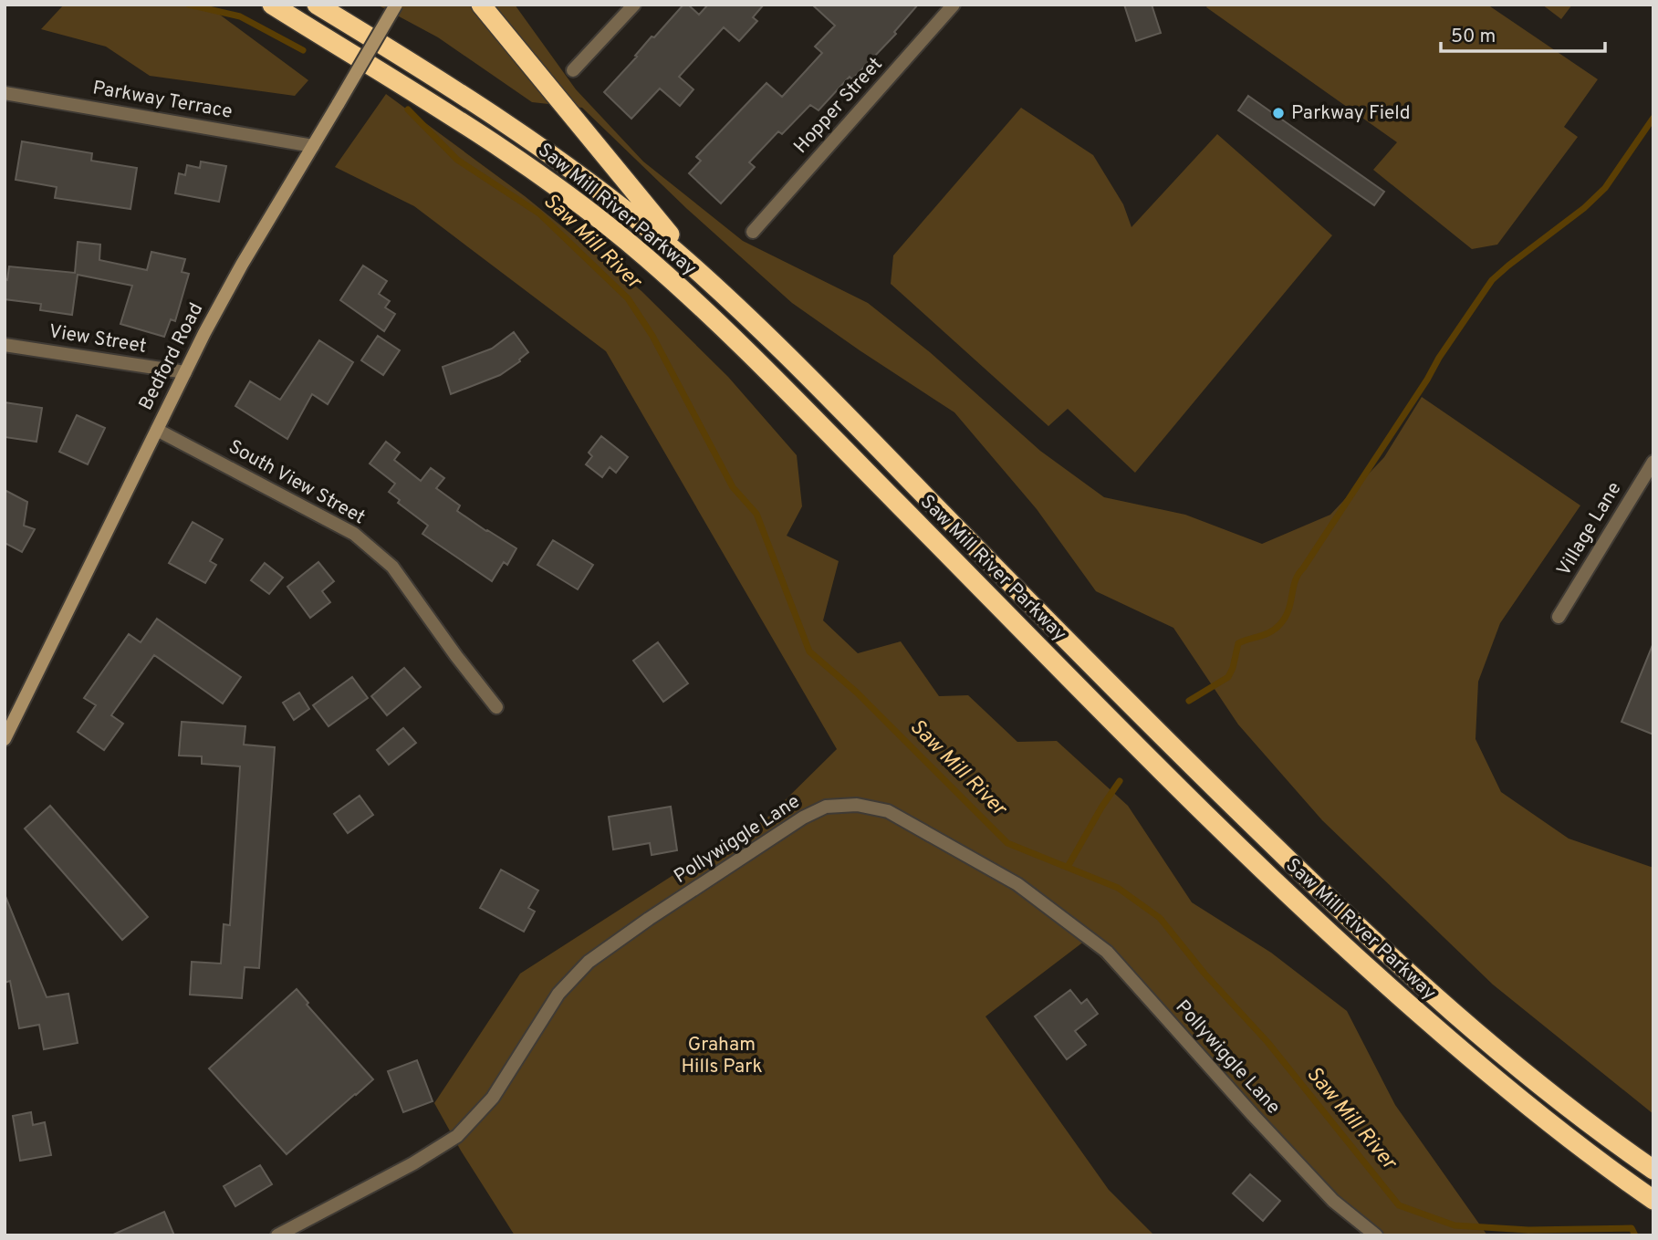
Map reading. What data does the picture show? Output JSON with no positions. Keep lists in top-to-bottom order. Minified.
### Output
{"streets":{"highway":["Saw Mill River Parkway"],"main road":["Bedford Road"],"street":["Parkway Terrace","Hopper Street","View Street","South View Street","Village Lane","Pollywiggle Lane"]},"crossings":[["Parkway Terrace","Bedford Road"],["View Street","Bedford Road"],["Bedford Road","South View Street"]],"water":["Saw Mill River"],"parks":["Graham Hills Park"],"places":["Parkway Field"],"scale_bar":"50 m"}
